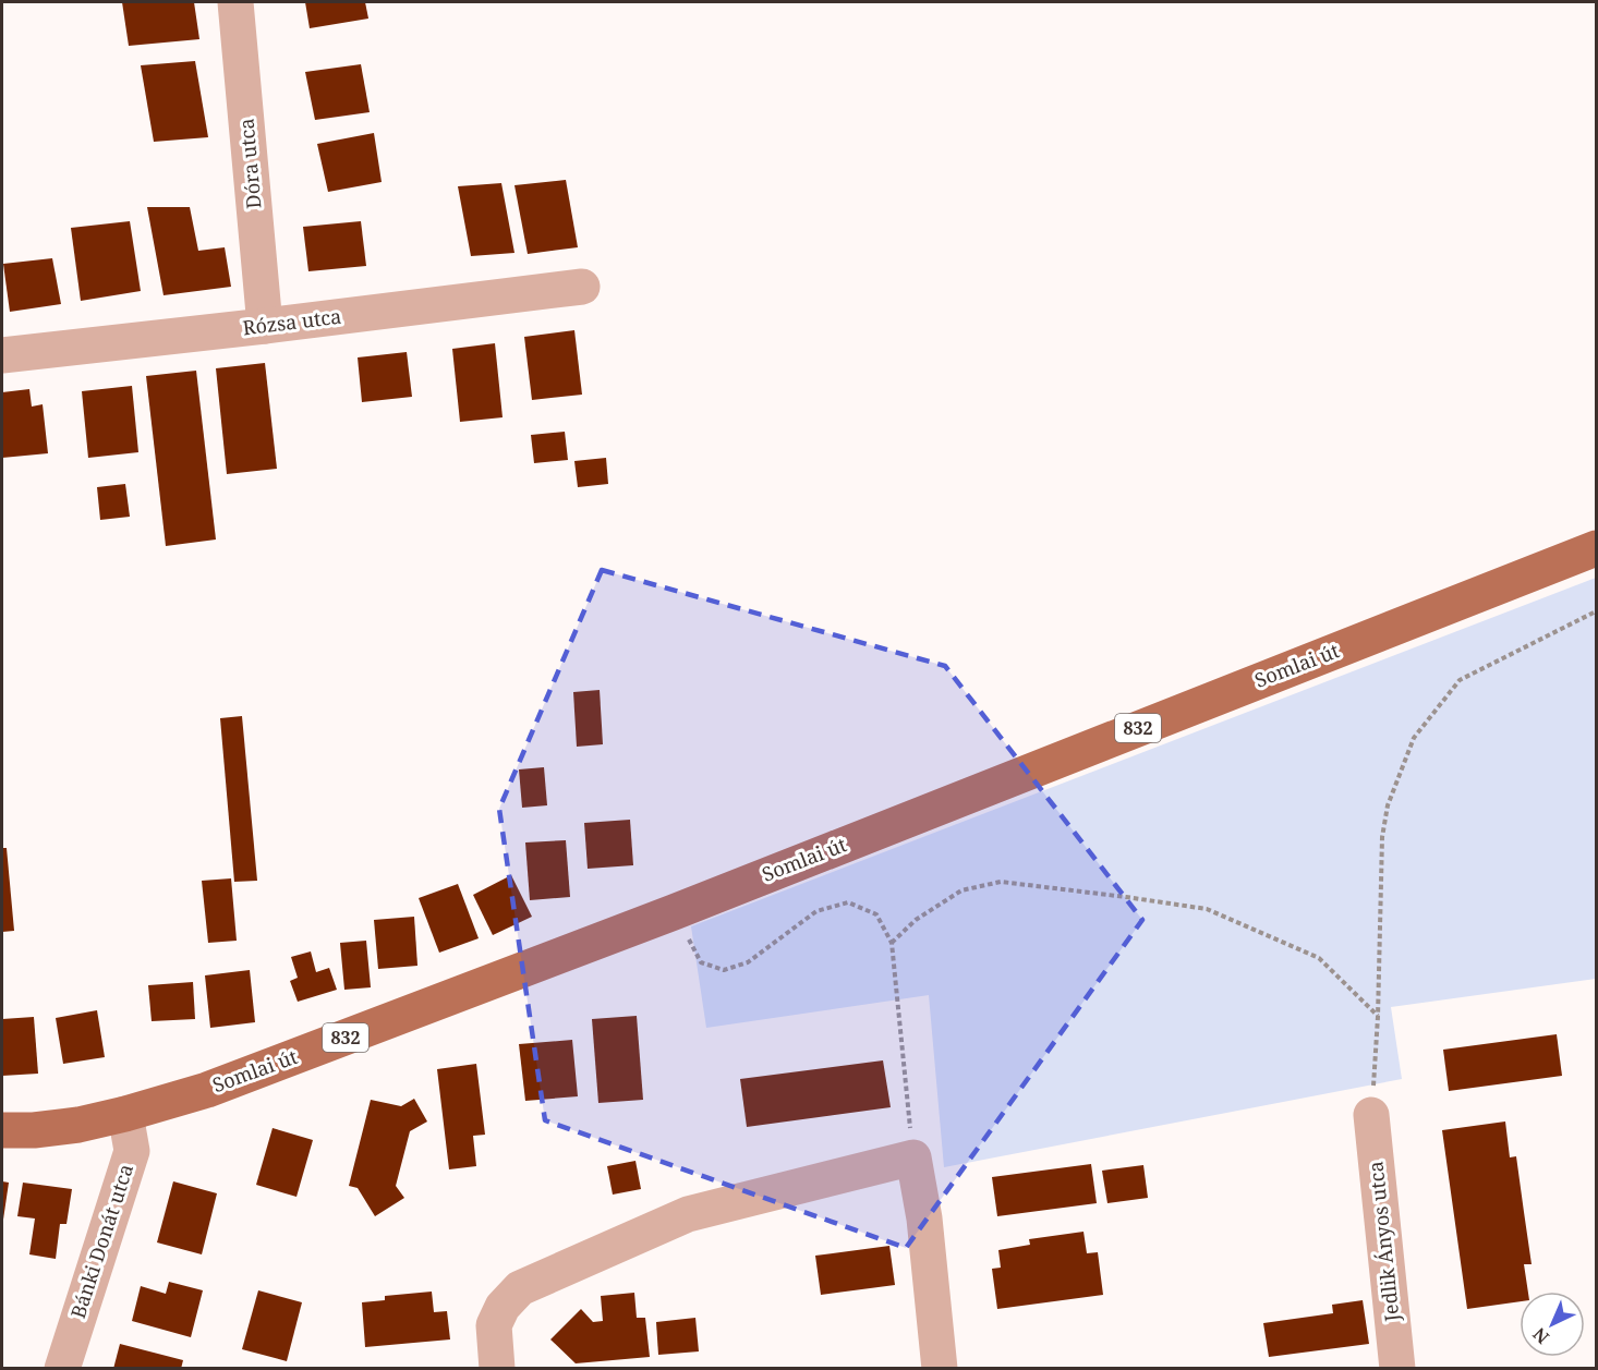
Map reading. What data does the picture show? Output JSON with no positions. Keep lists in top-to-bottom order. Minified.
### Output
{"streets":{"main road":["Somlai út","832"],"street":["Dóra utca","Rózsa utca","Bánki Donát utca","Jedlik Ányos utca"]},"crossings":[["Dóra utca","Rózsa utca"],["Somlai út","Bánki Donát utca"]],"north":"bottom left"}
